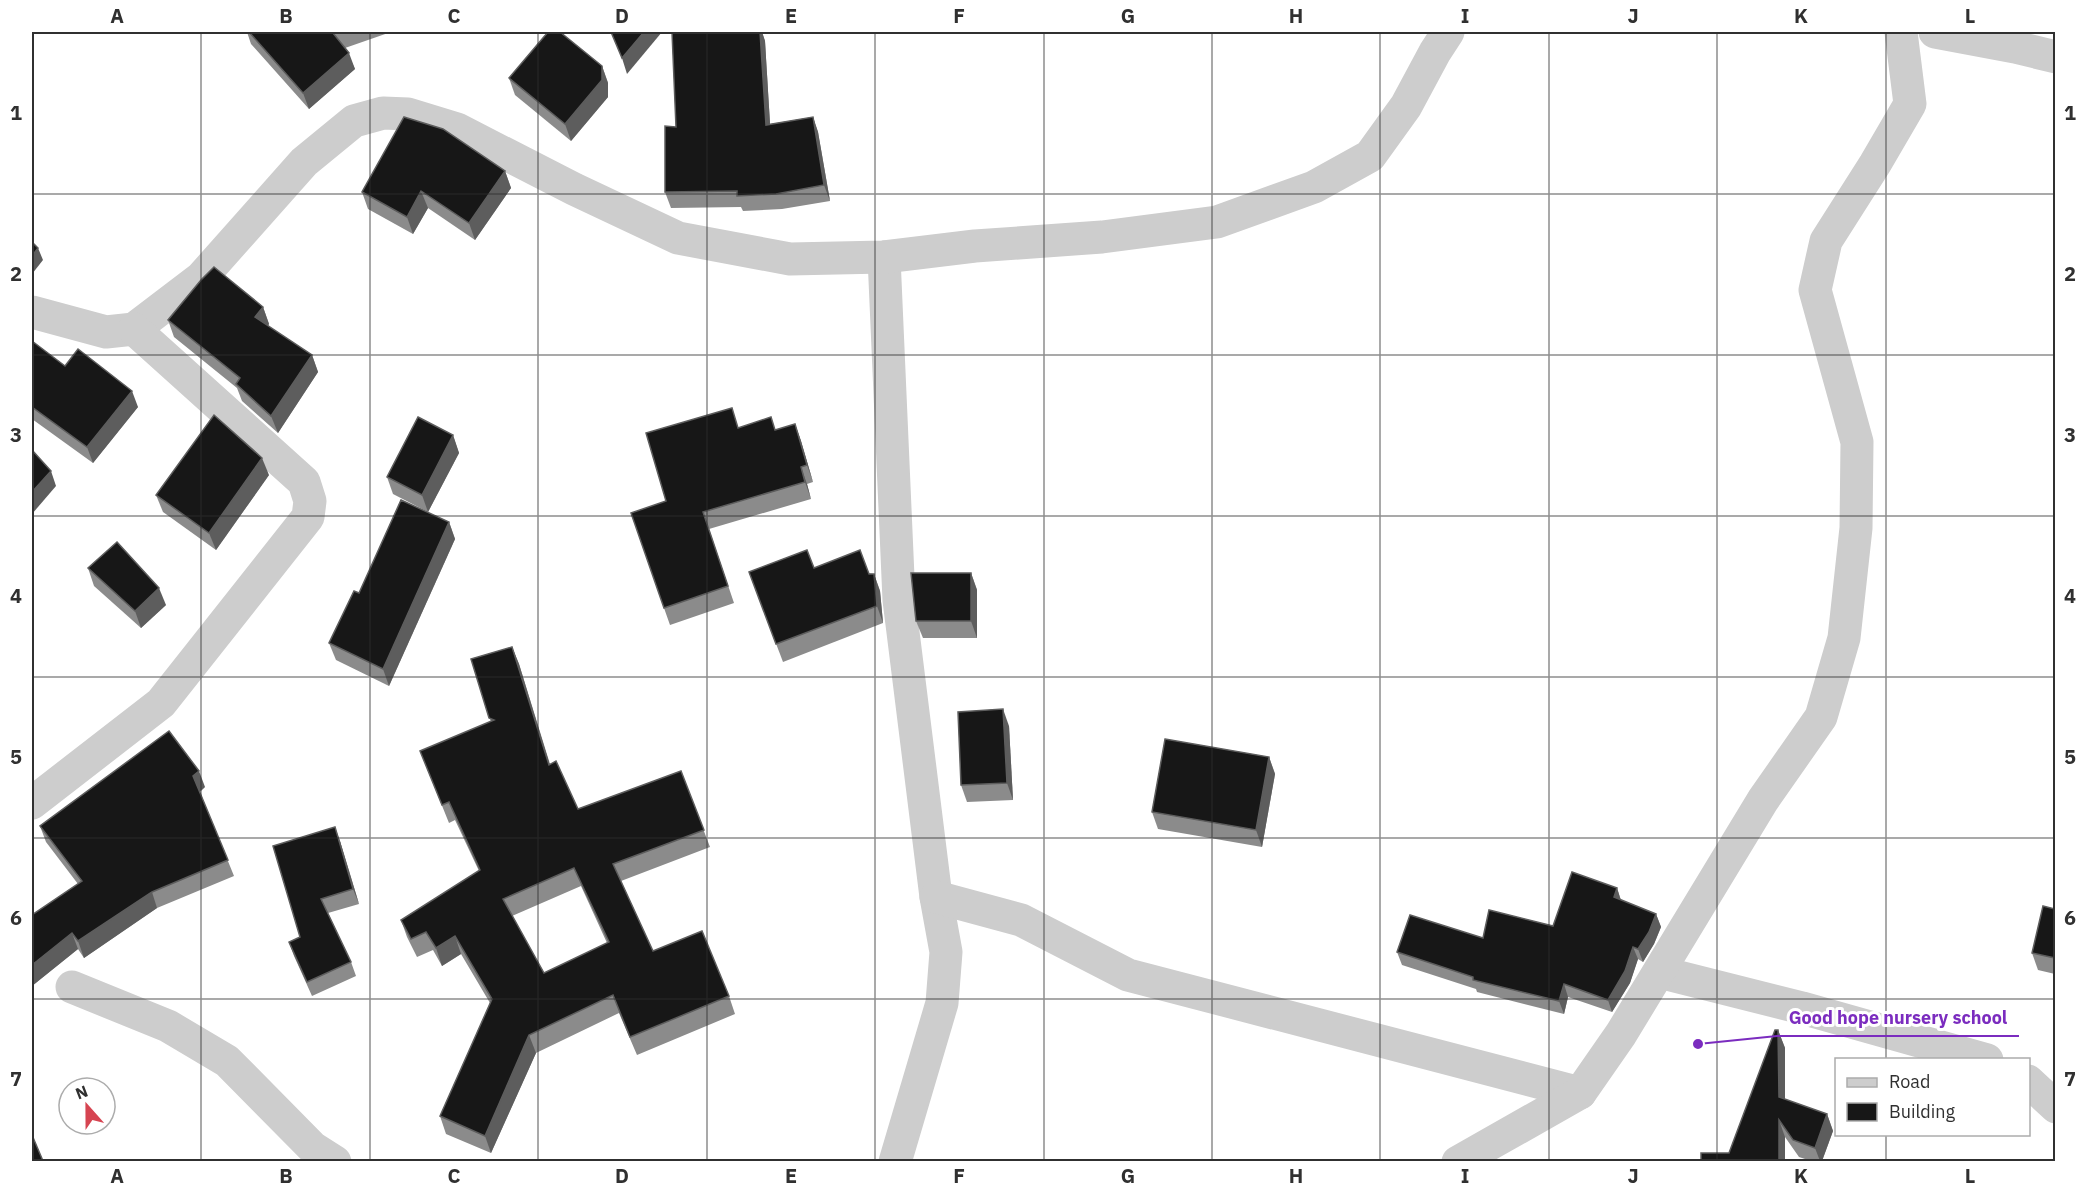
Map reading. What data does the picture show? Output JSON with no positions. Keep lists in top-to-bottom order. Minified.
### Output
{"places":["Good hope nursery school"],"legend":["Road","Building"],"north":"top","grid":{"columns":["A","B","C","D","E","F","G","H","I","J","K","L"],"rows":["1","2","3","4","5","6","7"]}}
